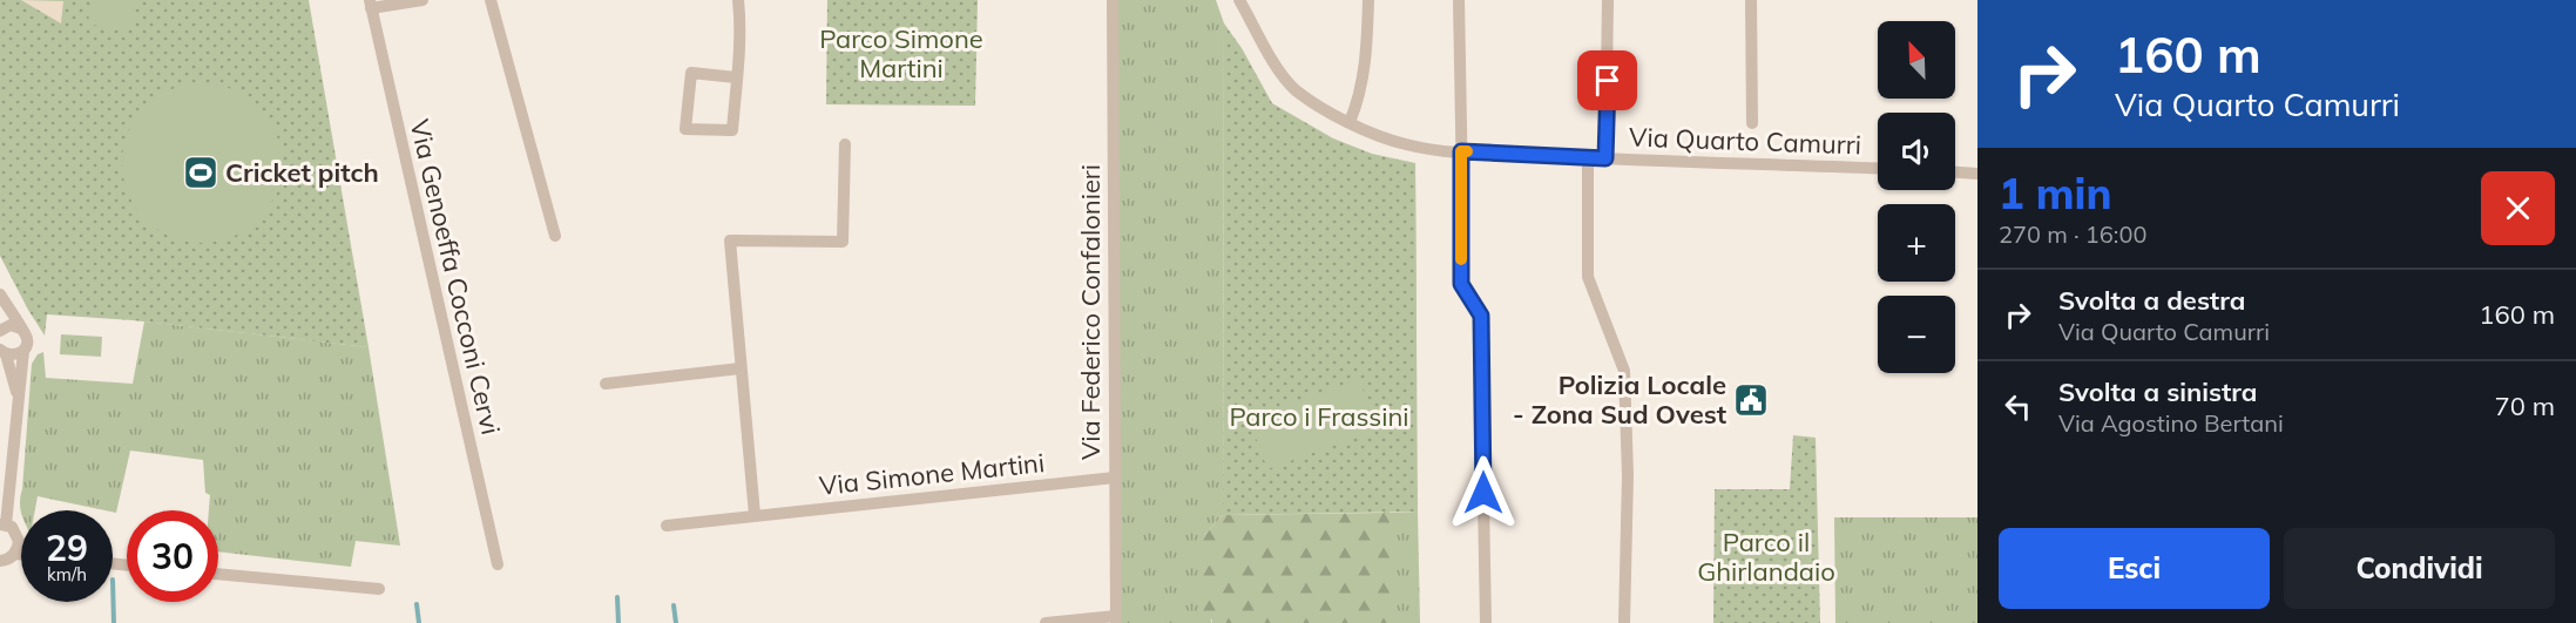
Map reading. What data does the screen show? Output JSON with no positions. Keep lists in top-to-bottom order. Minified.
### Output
{"streets":{"street":["Via Quarto Camurri","Via Genoeffa Cocconi Cervi","Via Federico Confalonieri","Via Simone Martini"]},"crossings":[["Via Federico Confalonieri","Via Simone Martini"]],"parks":["Parco Simone Martini","Parco i Frassini","Parco il Ghirlandaio"],"places":{"sports":["Cricket pitch"],"public building":["Polizia Locale - Zona Sud Ovest"]},"north":"top left","page":{"turn":["160 m","Via Quarto Camurri"],"map_buttons":["+","−"],"heading":["1 min","270 m · 16:00"],"list":[{"name":"Svolta a destra","note":"Via Quarto Camurri","value":"160 m"},{"name":"Svolta a sinistra","note":"Via Agostino Bertani","value":"70 m"}],"speed":"29 km/h","limit":"30","buttons":["Esci","Condividi"]}}
